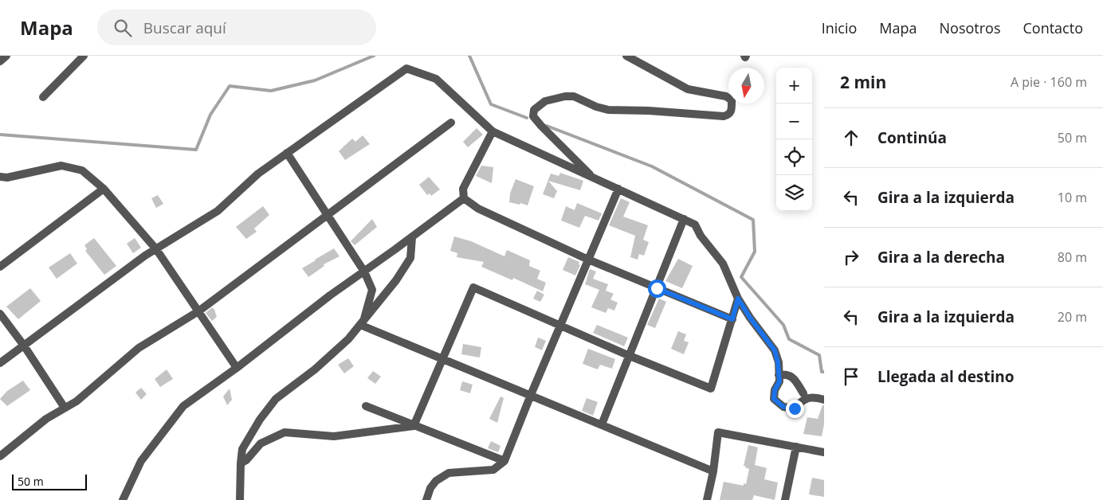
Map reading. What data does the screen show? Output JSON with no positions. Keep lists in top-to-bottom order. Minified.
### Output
{"scale_bar":"50 m","north":"bottom","page":{"header":"Mapa","search":"Buscar aquí","nav":["Inicio","Mapa","Nosotros","Contacto"],"heading":["2 min","A pie · 160 m"],"map_buttons":["+","−"],"list":[["Continúa","50 m"],["Gira a la izquierda","10 m"],["Gira a la derecha","80 m"],["Gira a la izquierda","20 m"],"Llegada al destino"],"scale":"50 m"}}
